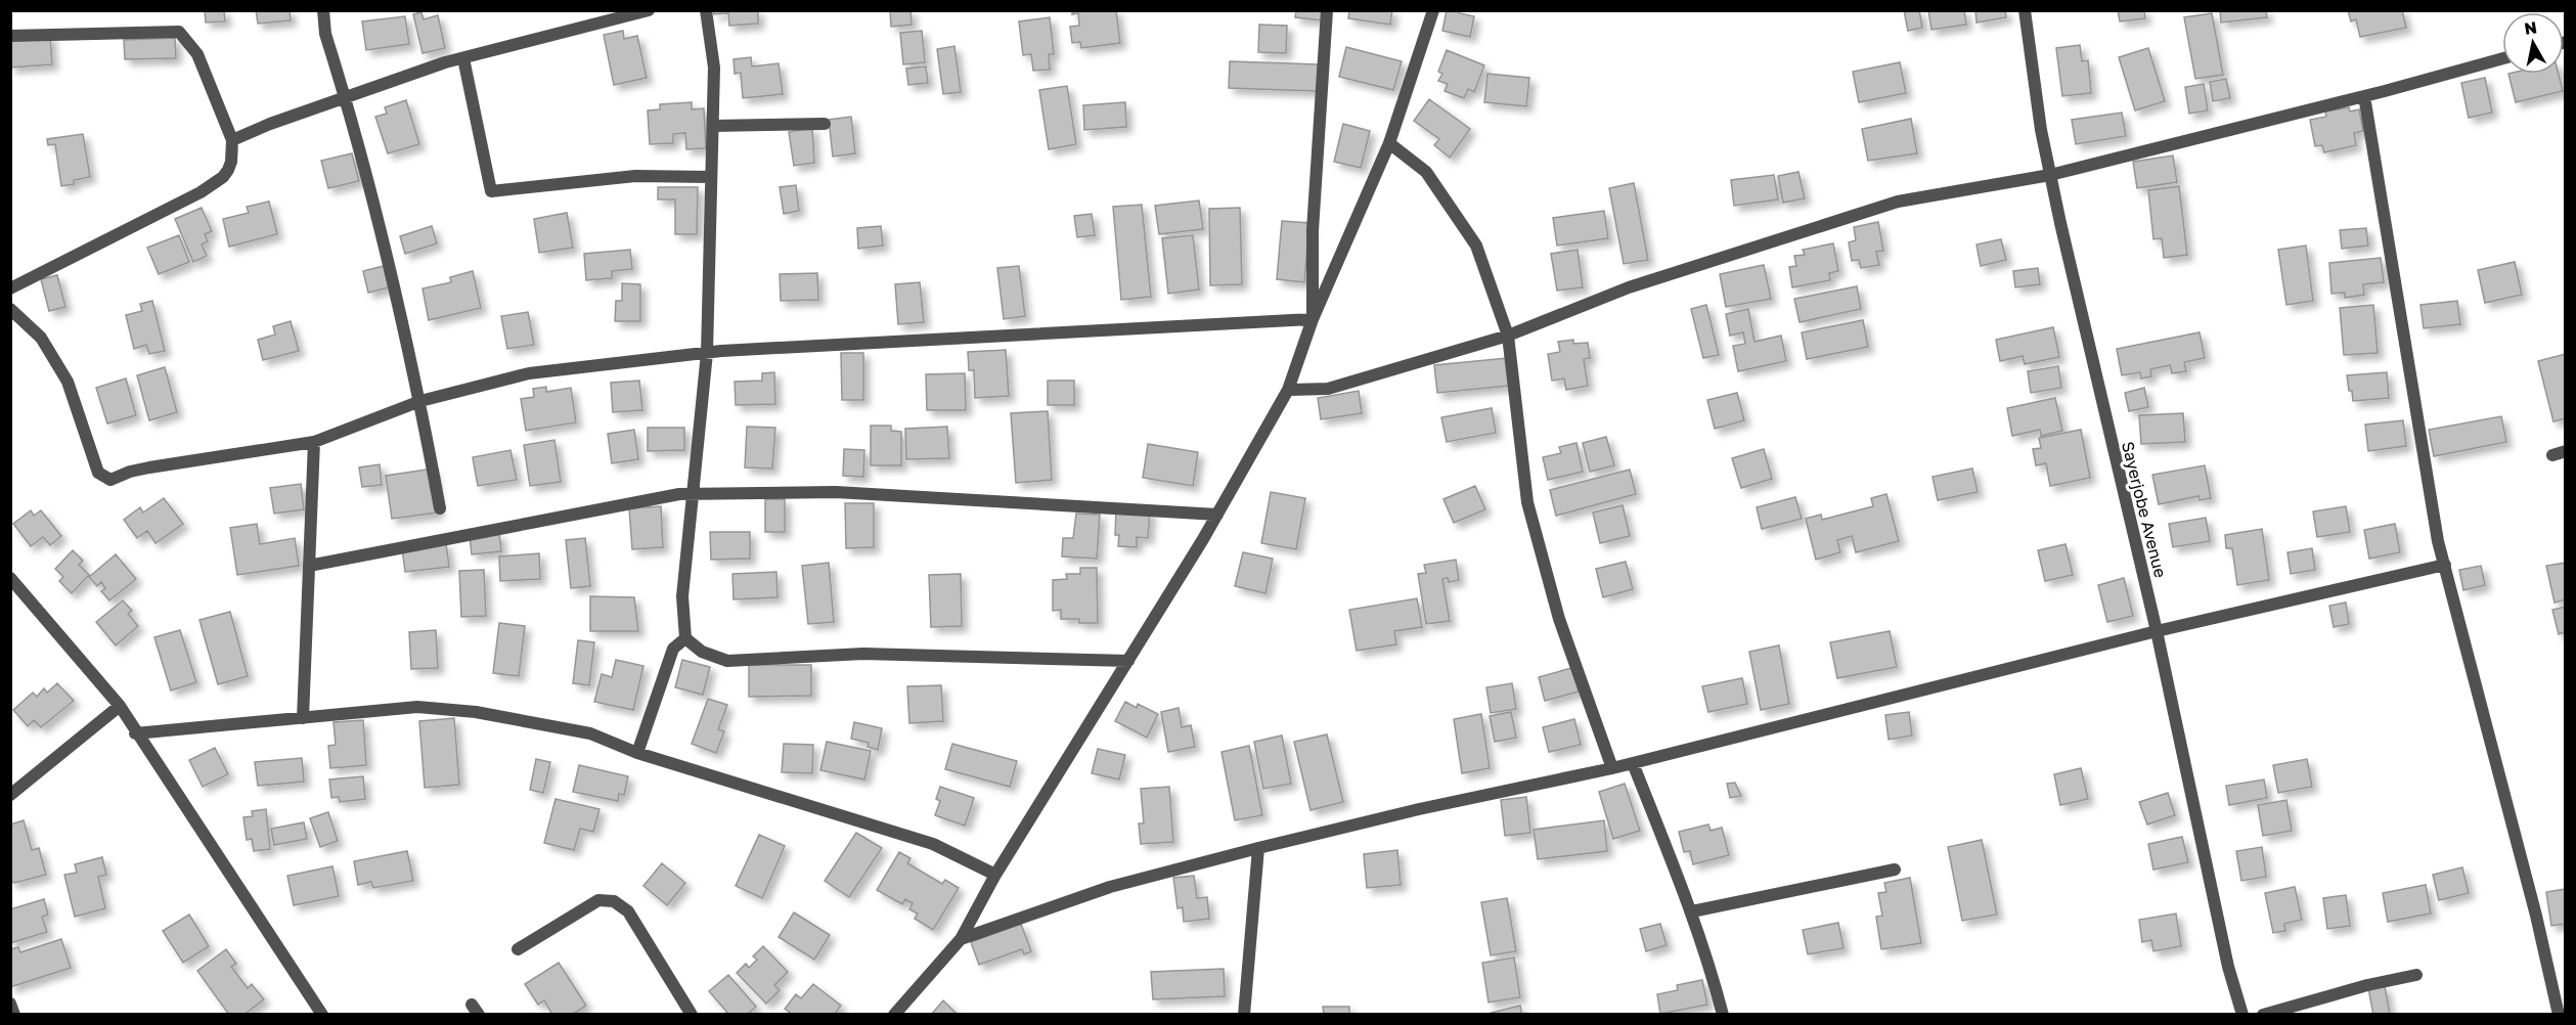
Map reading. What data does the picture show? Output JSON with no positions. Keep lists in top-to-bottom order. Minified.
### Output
{"streets":{"street":["Sayerjobe Avenue"]},"north":"top"}
